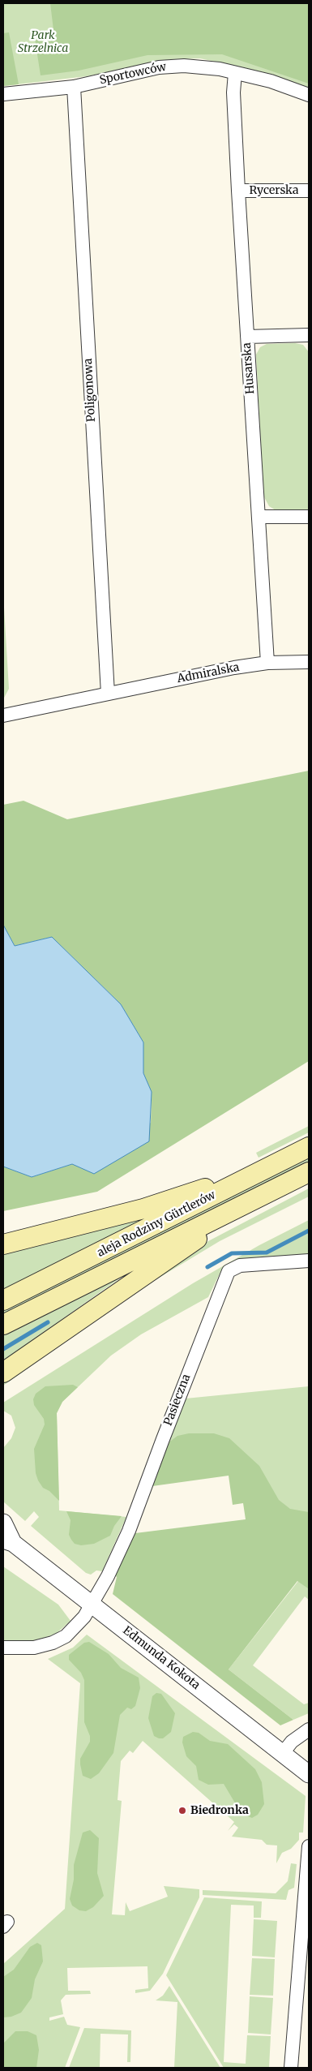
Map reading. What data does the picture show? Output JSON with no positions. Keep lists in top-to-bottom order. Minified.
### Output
{"streets":{"main road":["aleja Rodziny Gürtlerów"],"street":["Sportowców","Rycerska","Husarska","Poligonowa","Admiralska","Pasieczna","Edmunda Kokota"]},"crossings":[["Sportowców","Husarska"],["Sportowców","Poligonowa"],["Rycerska","Husarska"],["Husarska","Admiralska"],["Poligonowa","Admiralska"],["Pasieczna","Edmunda Kokota"]],"parks":["Park Strzelnica"],"places":["Biedronka"]}
